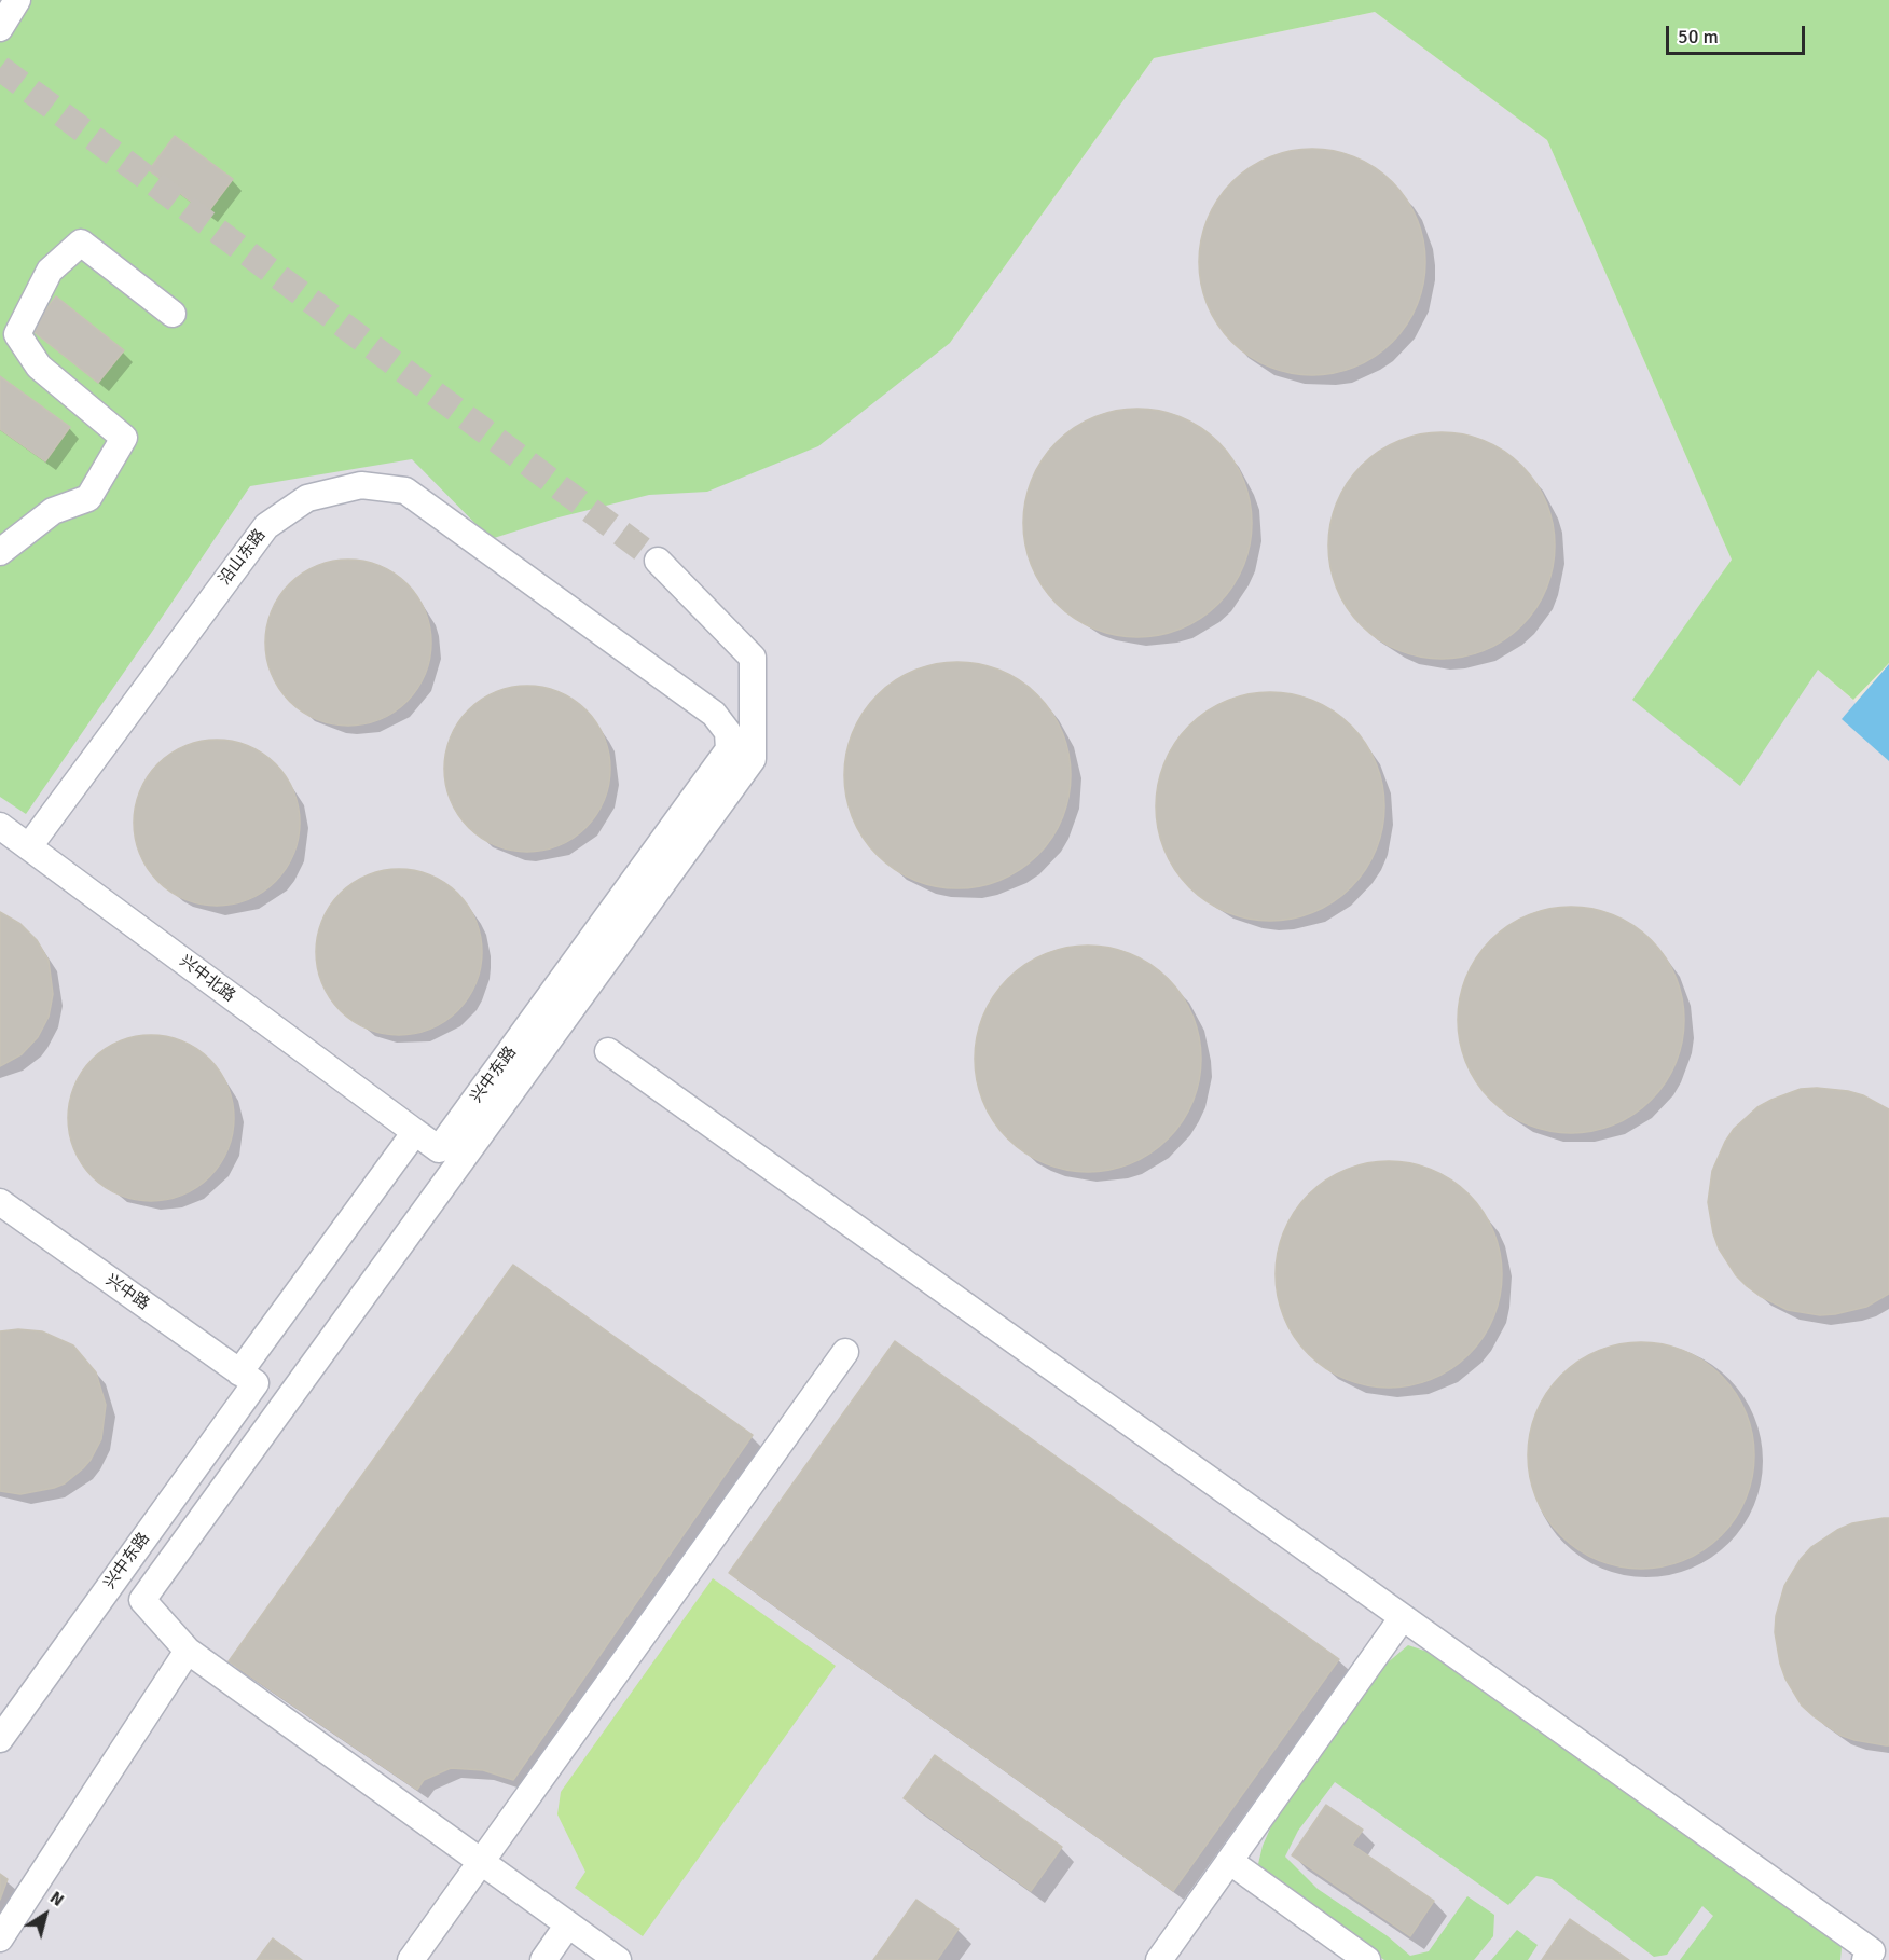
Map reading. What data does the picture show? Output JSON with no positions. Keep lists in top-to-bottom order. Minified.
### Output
{"streets":{"lane":["沿山东路","兴中北路","兴中东路","兴中路"]},"crossings":[["沿山东路","兴中北路"],["沿山东路","兴中东路"],["兴中北路","兴中东路"],["兴中东路","兴中路"]],"scale_bar":"50 m","north":"top right"}
